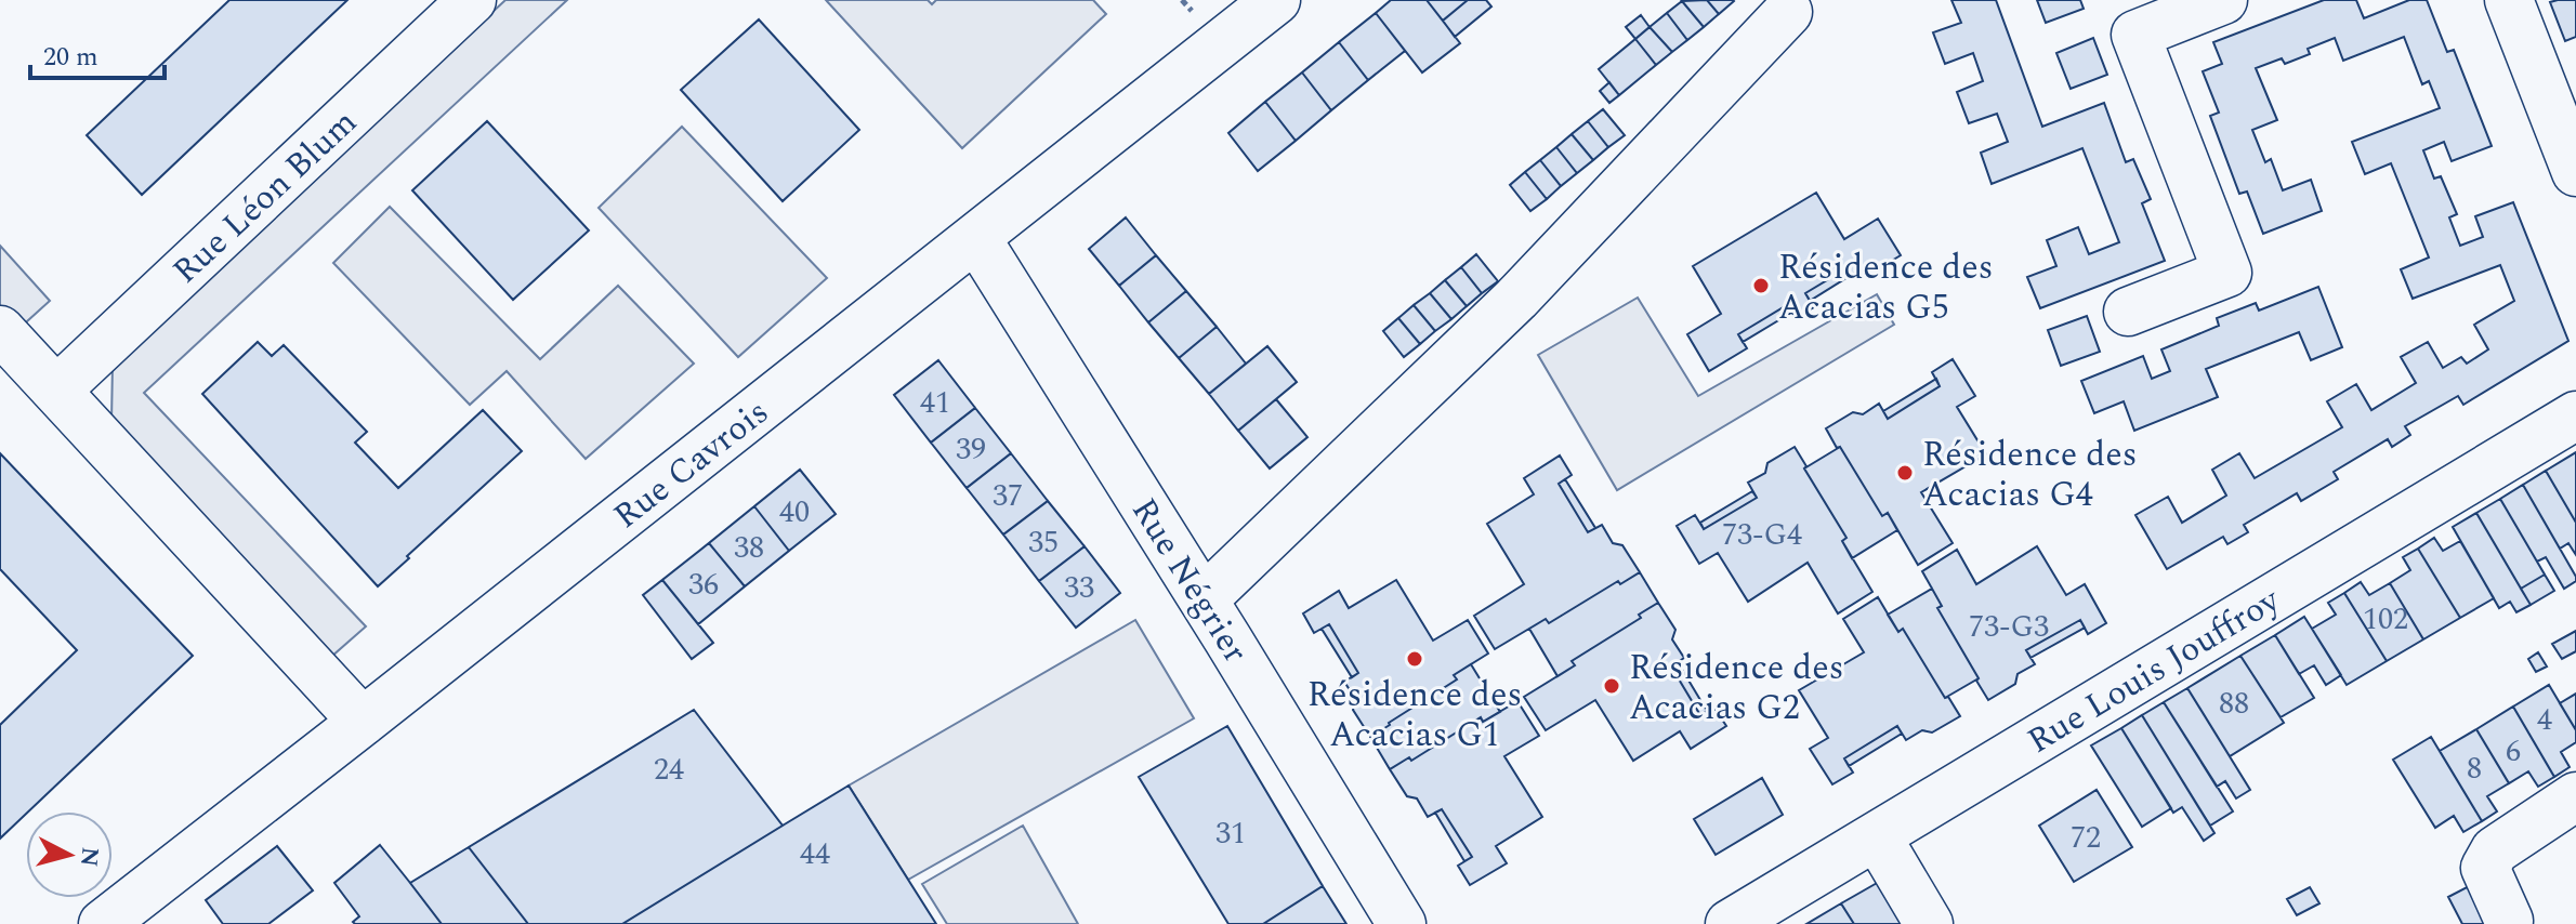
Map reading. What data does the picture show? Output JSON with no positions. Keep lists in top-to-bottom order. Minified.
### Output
{"streets":{"street":["Rue Léon Blum","Rue Cavrois","Rue Négrier","Rue Louis Jouffroy"]},"crossings":[["Rue Cavrois","Rue Négrier"]],"places":["Résidence des Acacias G5","Résidence des Acacias G4","Résidence des Acacias G1","Résidence des Acacias G2"],"house_numbers":["41","39","37","40","73-G4","35","38","36","33","102","73-G3","88","4","6","8","24","31","72","44"],"scale_bar":"20 m","north":"right"}
